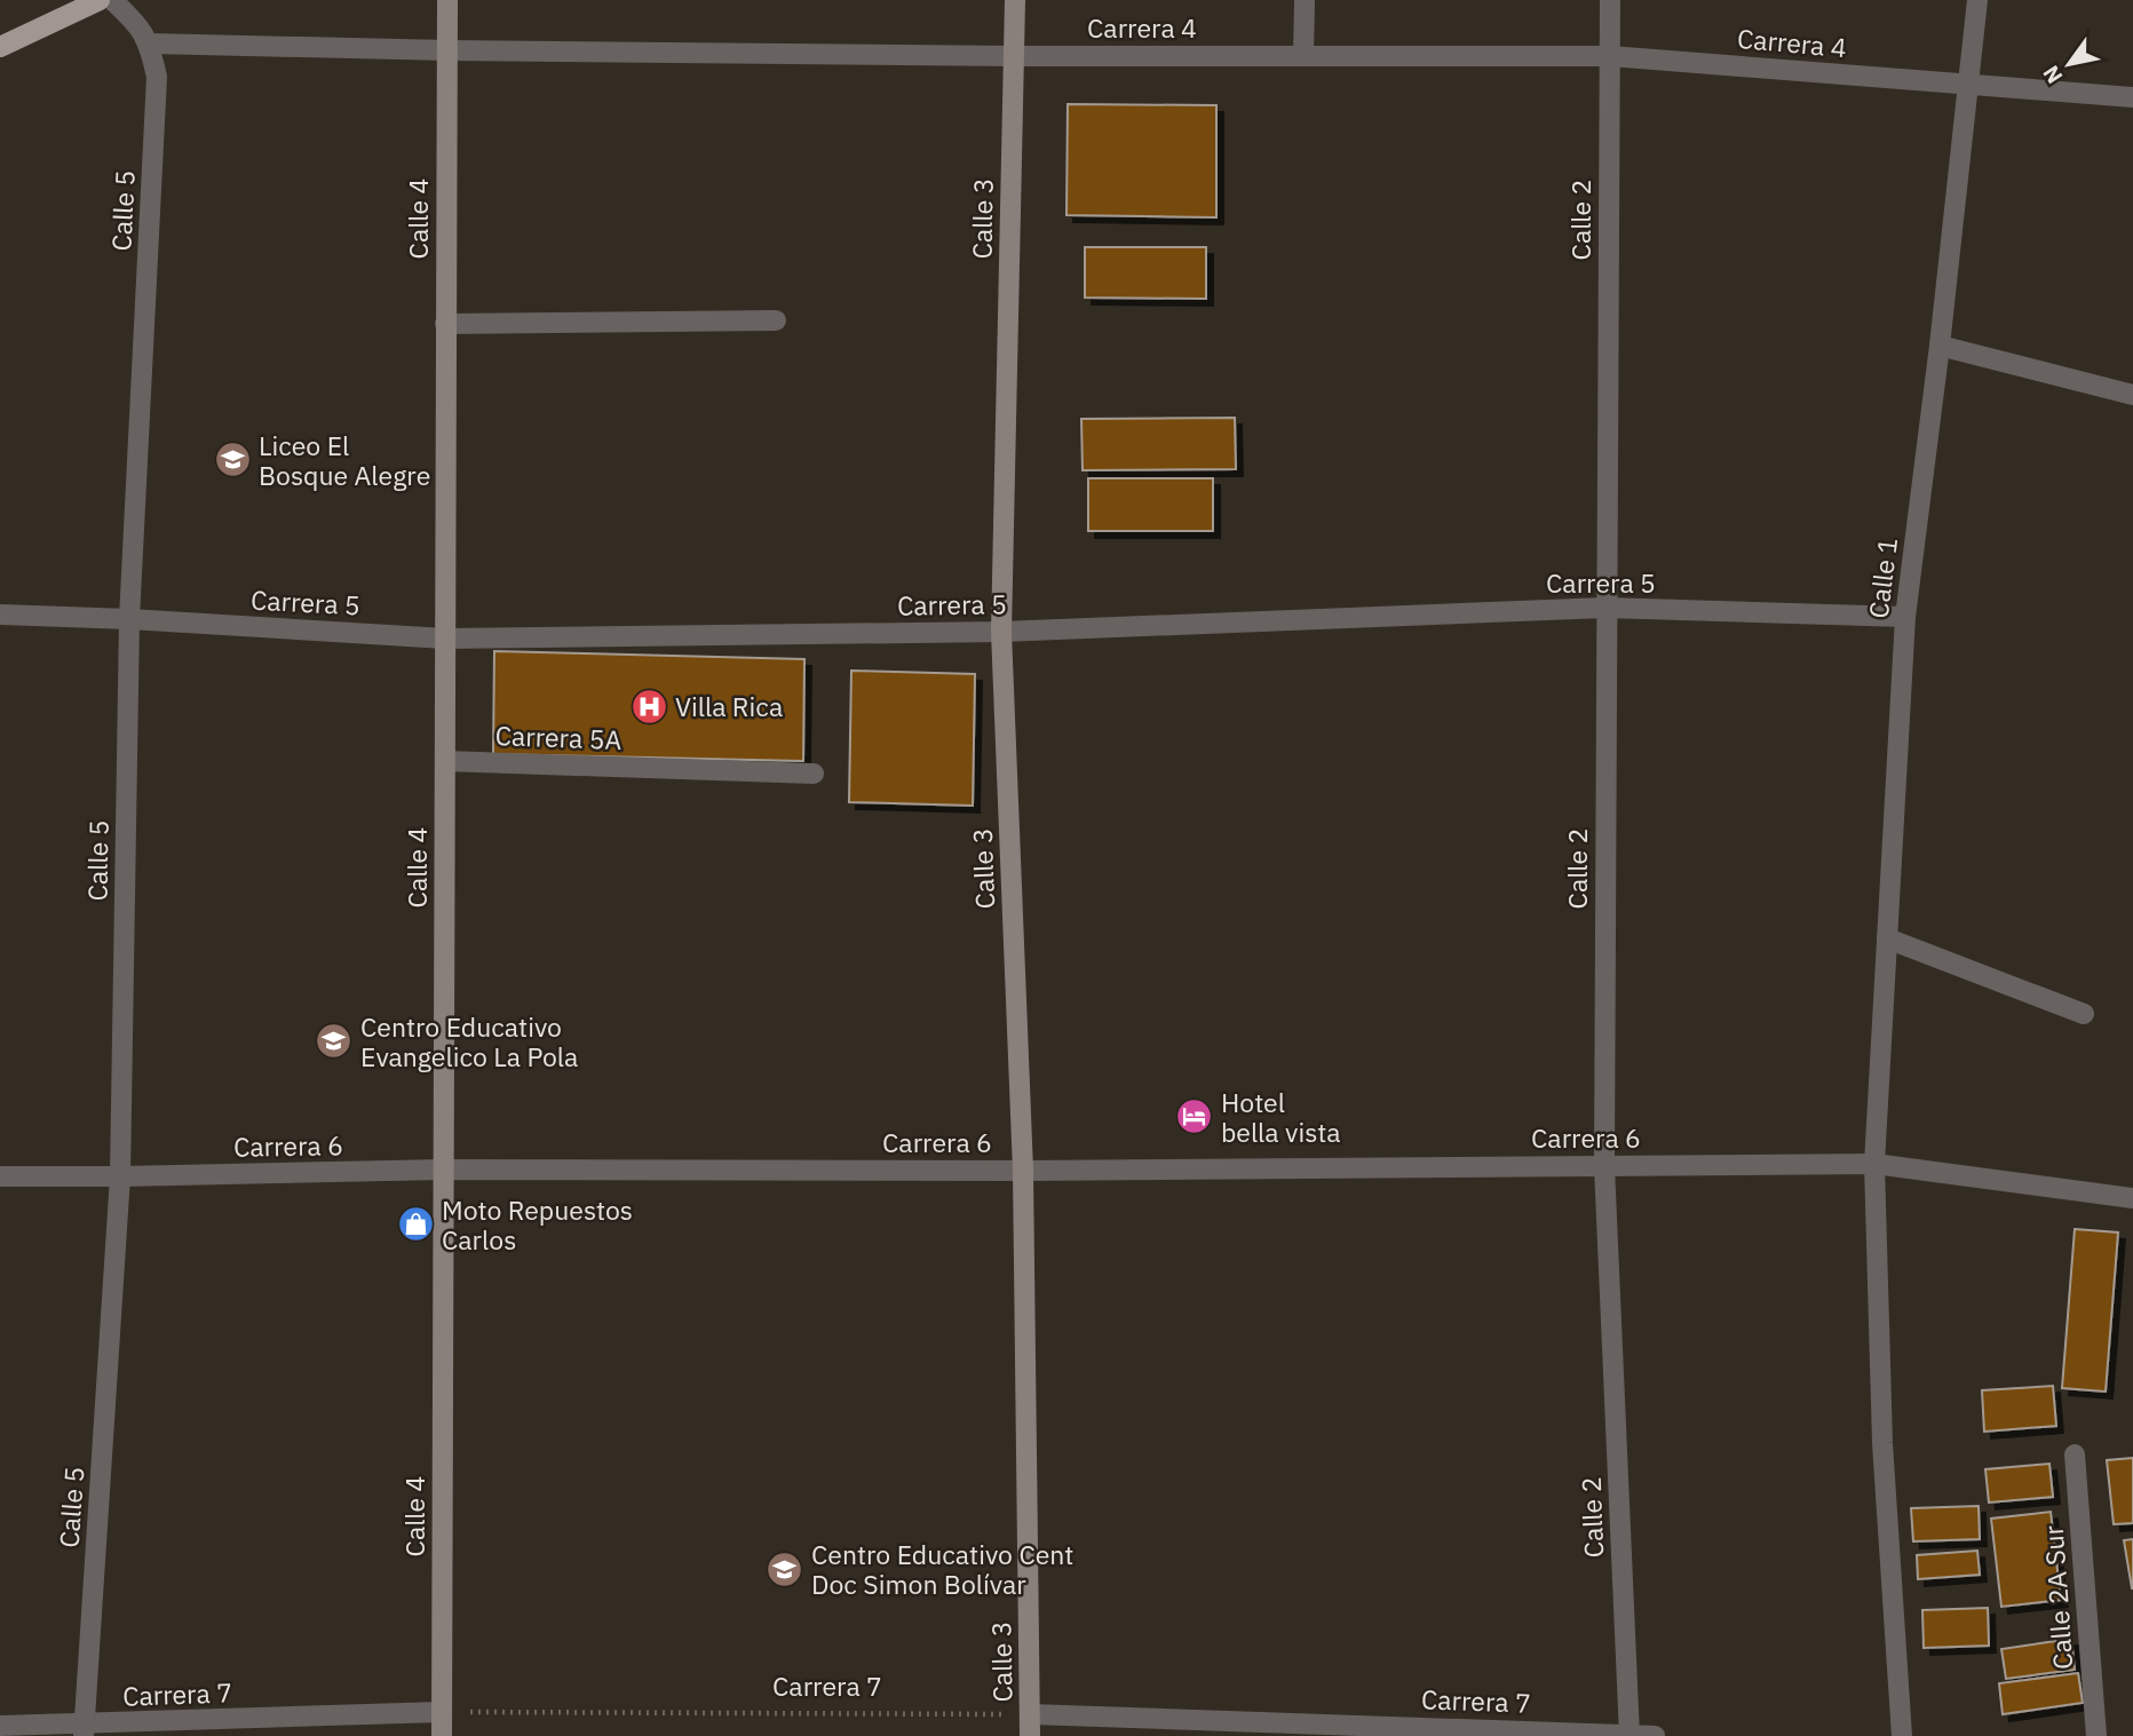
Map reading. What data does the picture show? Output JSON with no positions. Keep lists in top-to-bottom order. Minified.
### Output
{"streets":{"street":["Carrera 4","Calle 5","Calle 4","Calle 3","Calle 2","Calle 1","Carrera 5","Carrera 5A","Carrera 6","Calle 2A Sur","Carrera 7"]},"crossings":[["Carrera 4","Calle 5"],["Carrera 4","Calle 4"],["Carrera 4","Calle 3"],["Carrera 4","Calle 2"],["Carrera 4","Calle 1"],["Calle 5","Carrera 5"],["Calle 5","Carrera 6"],["Calle 5","Carrera 7"],["Calle 4","Carrera 5"],["Calle 4","Carrera 5A"],["Calle 4","Carrera 6"],["Calle 4","Carrera 7"],["Calle 3","Carrera 5"],["Calle 3","Carrera 6"],["Calle 3","Carrera 7"],["Calle 2","Carrera 5"],["Calle 2","Carrera 6"],["Calle 2","Carrera 7"],["Calle 1","Carrera 5"],["Calle 1","Carrera 6"]],"places":{"school or university":["Liceo El Bosque Alegre","Centro Educativo Evangelico La Pola","Centro Educativo Cent Doc Simon Bolívar"],"hospital":["Villa Rica"],"hotel":["Hotel bella vista"],"shop":["Moto Repuestos Carlos"]},"north":"bottom left"}
